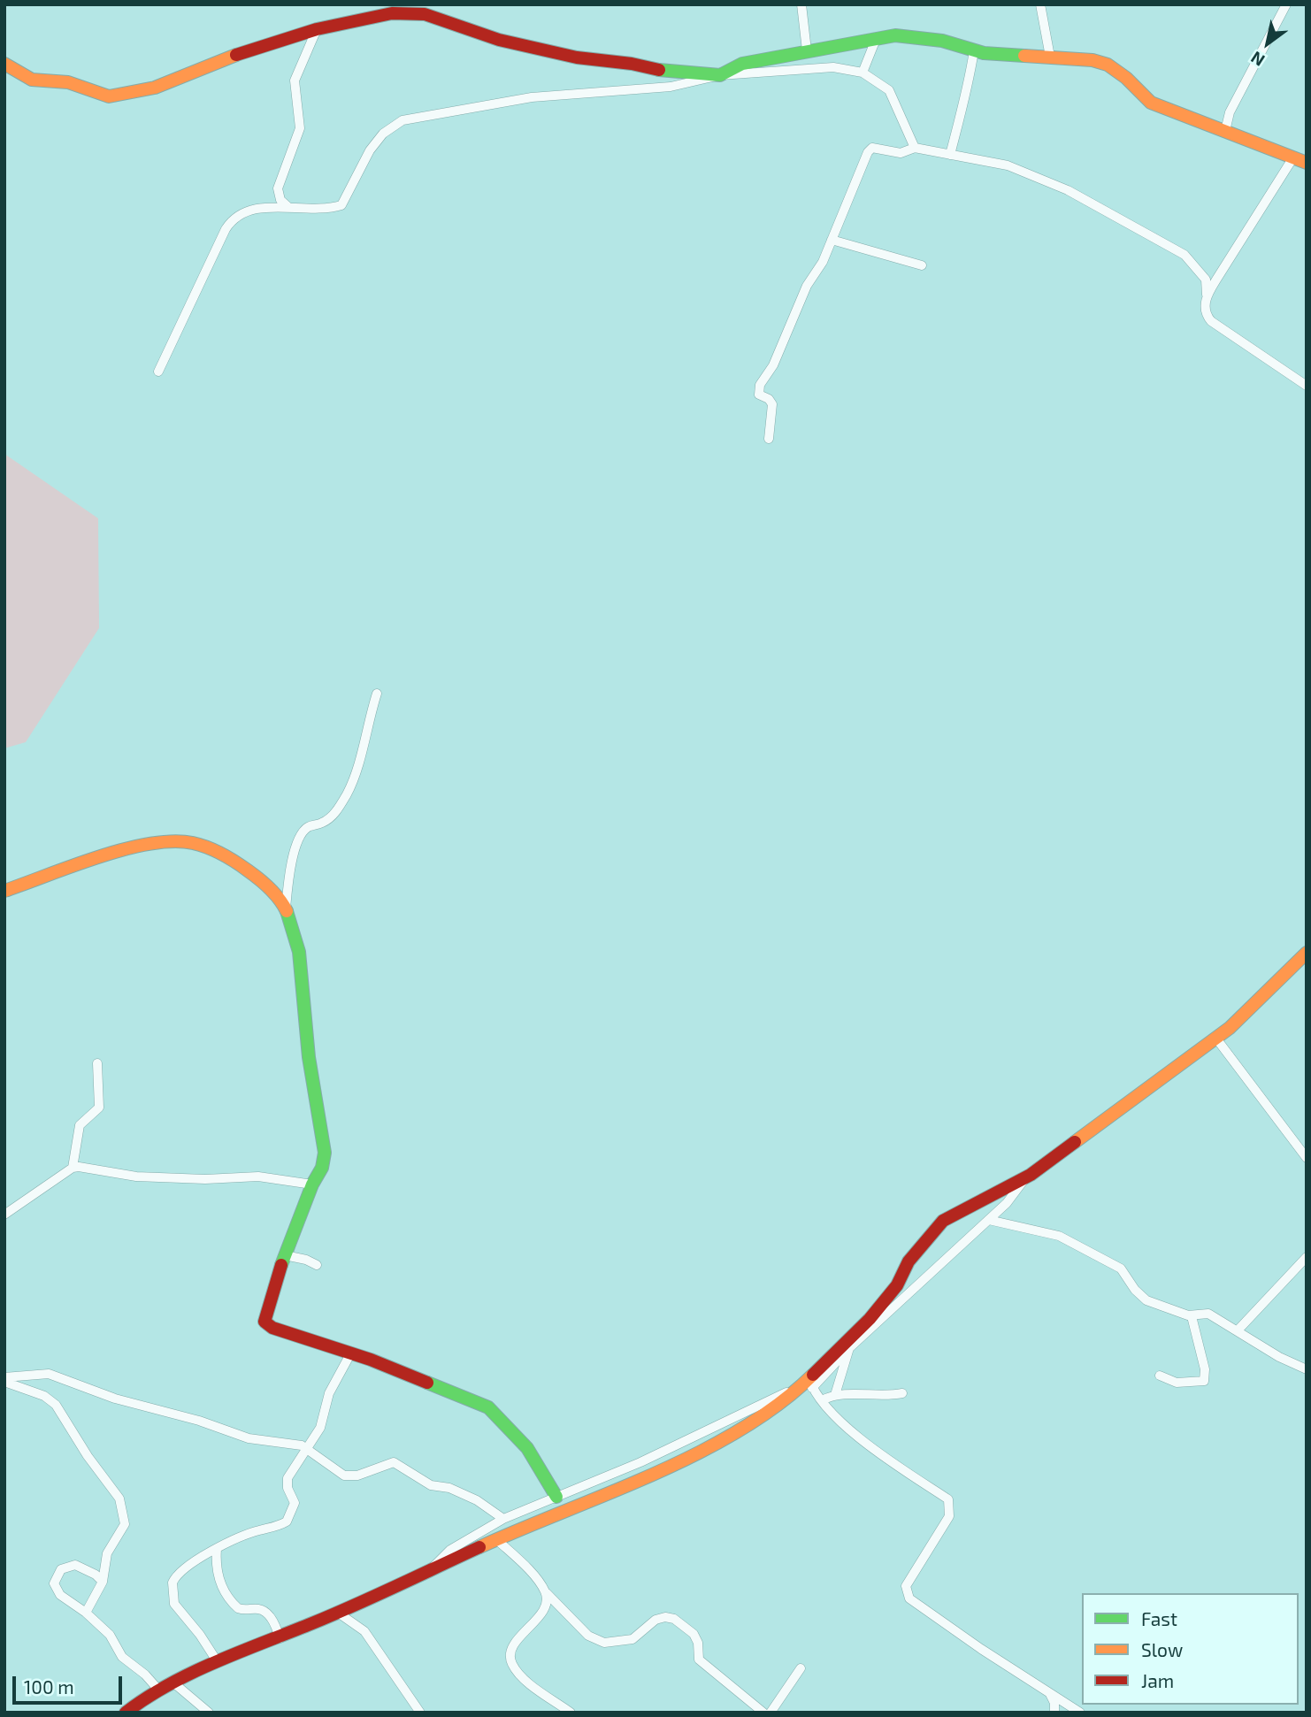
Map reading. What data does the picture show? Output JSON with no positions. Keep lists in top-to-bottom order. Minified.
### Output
{"legend":["Fast","Slow","Jam"],"scale_bar":"100 m","north":"bottom left"}
